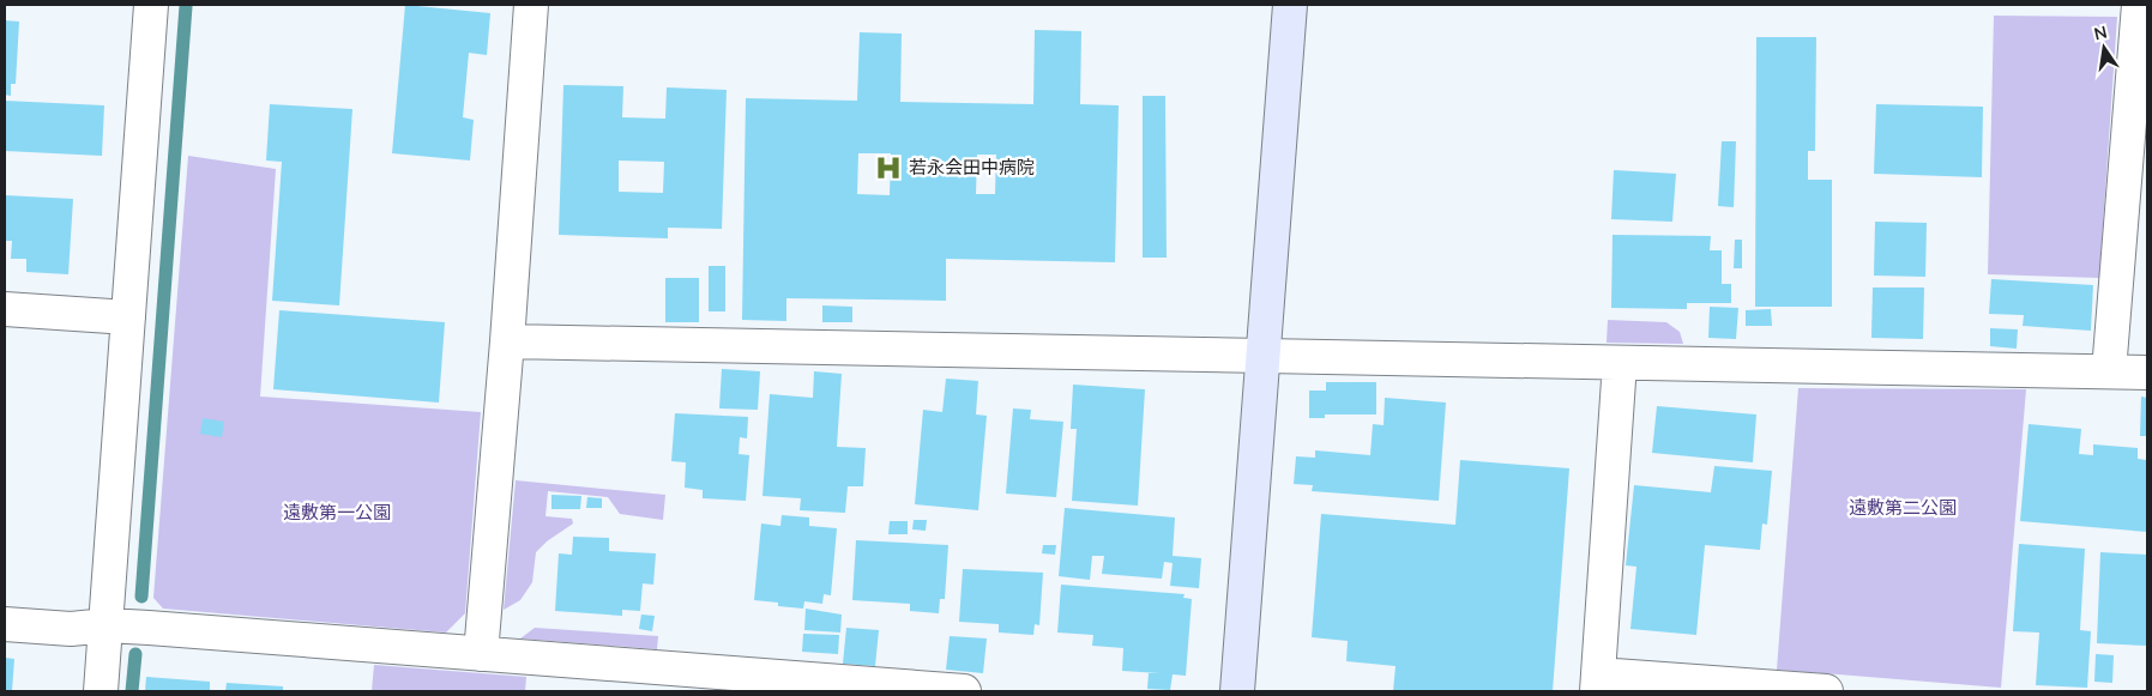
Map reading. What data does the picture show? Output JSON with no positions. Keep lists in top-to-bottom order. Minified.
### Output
{"parks":["遠敷第二公園","遠敷第一公園"],"places":{"hospital":["若永会田中病院"]},"north":"top"}
